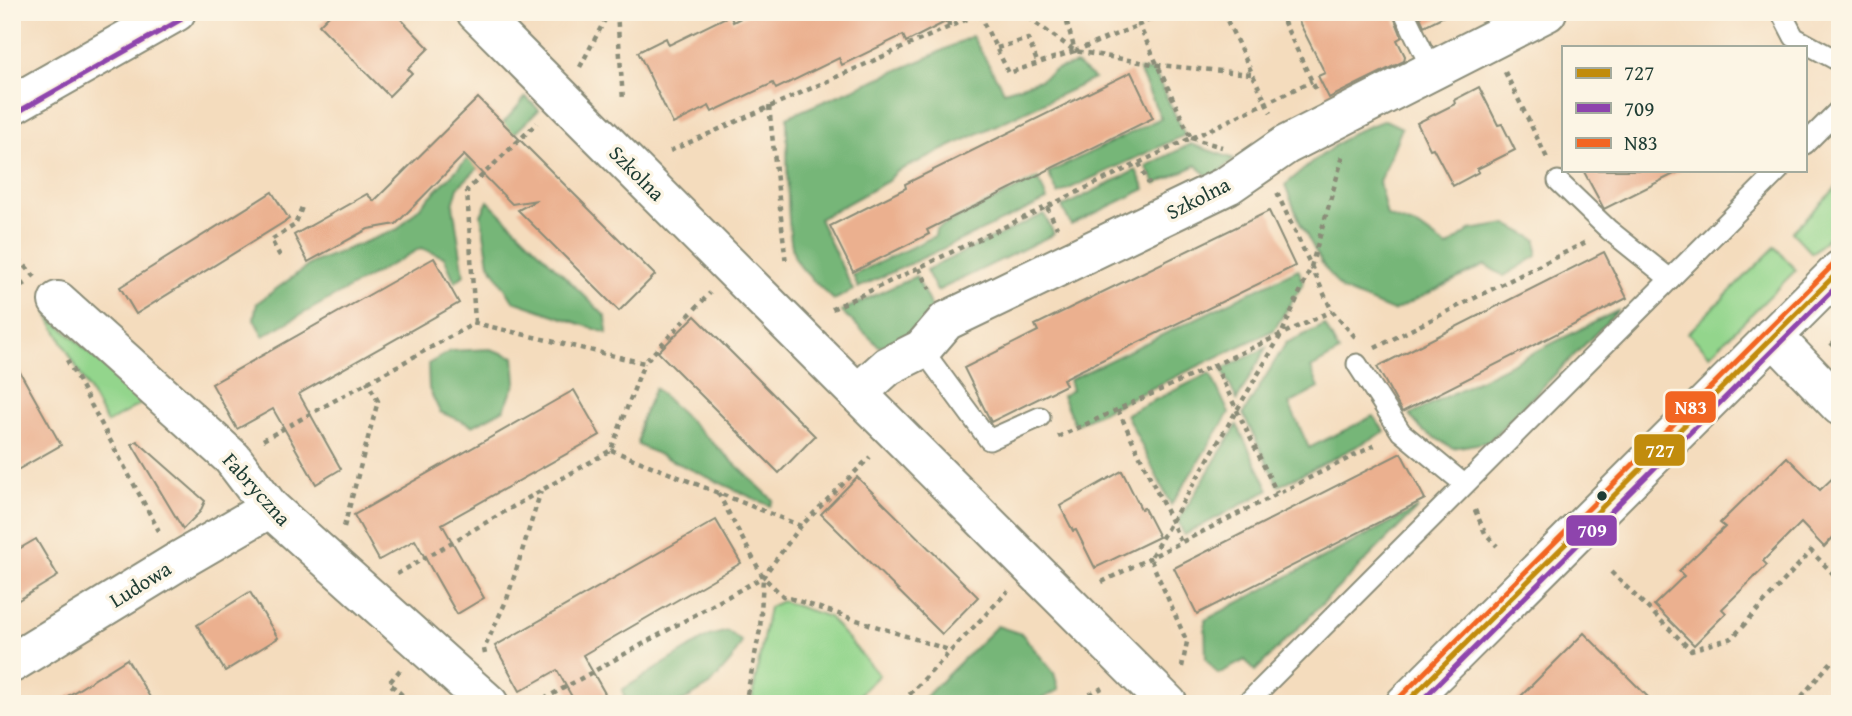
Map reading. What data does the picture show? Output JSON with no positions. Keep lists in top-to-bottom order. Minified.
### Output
{"streets":{"street":["Szkolna","Fabryczna","Ludowa"]},"crossings":[["Fabryczna","Ludowa"]],"lines":["transit line 709","transit line N83","transit line 727"],"legend":["727","709","N83"]}
